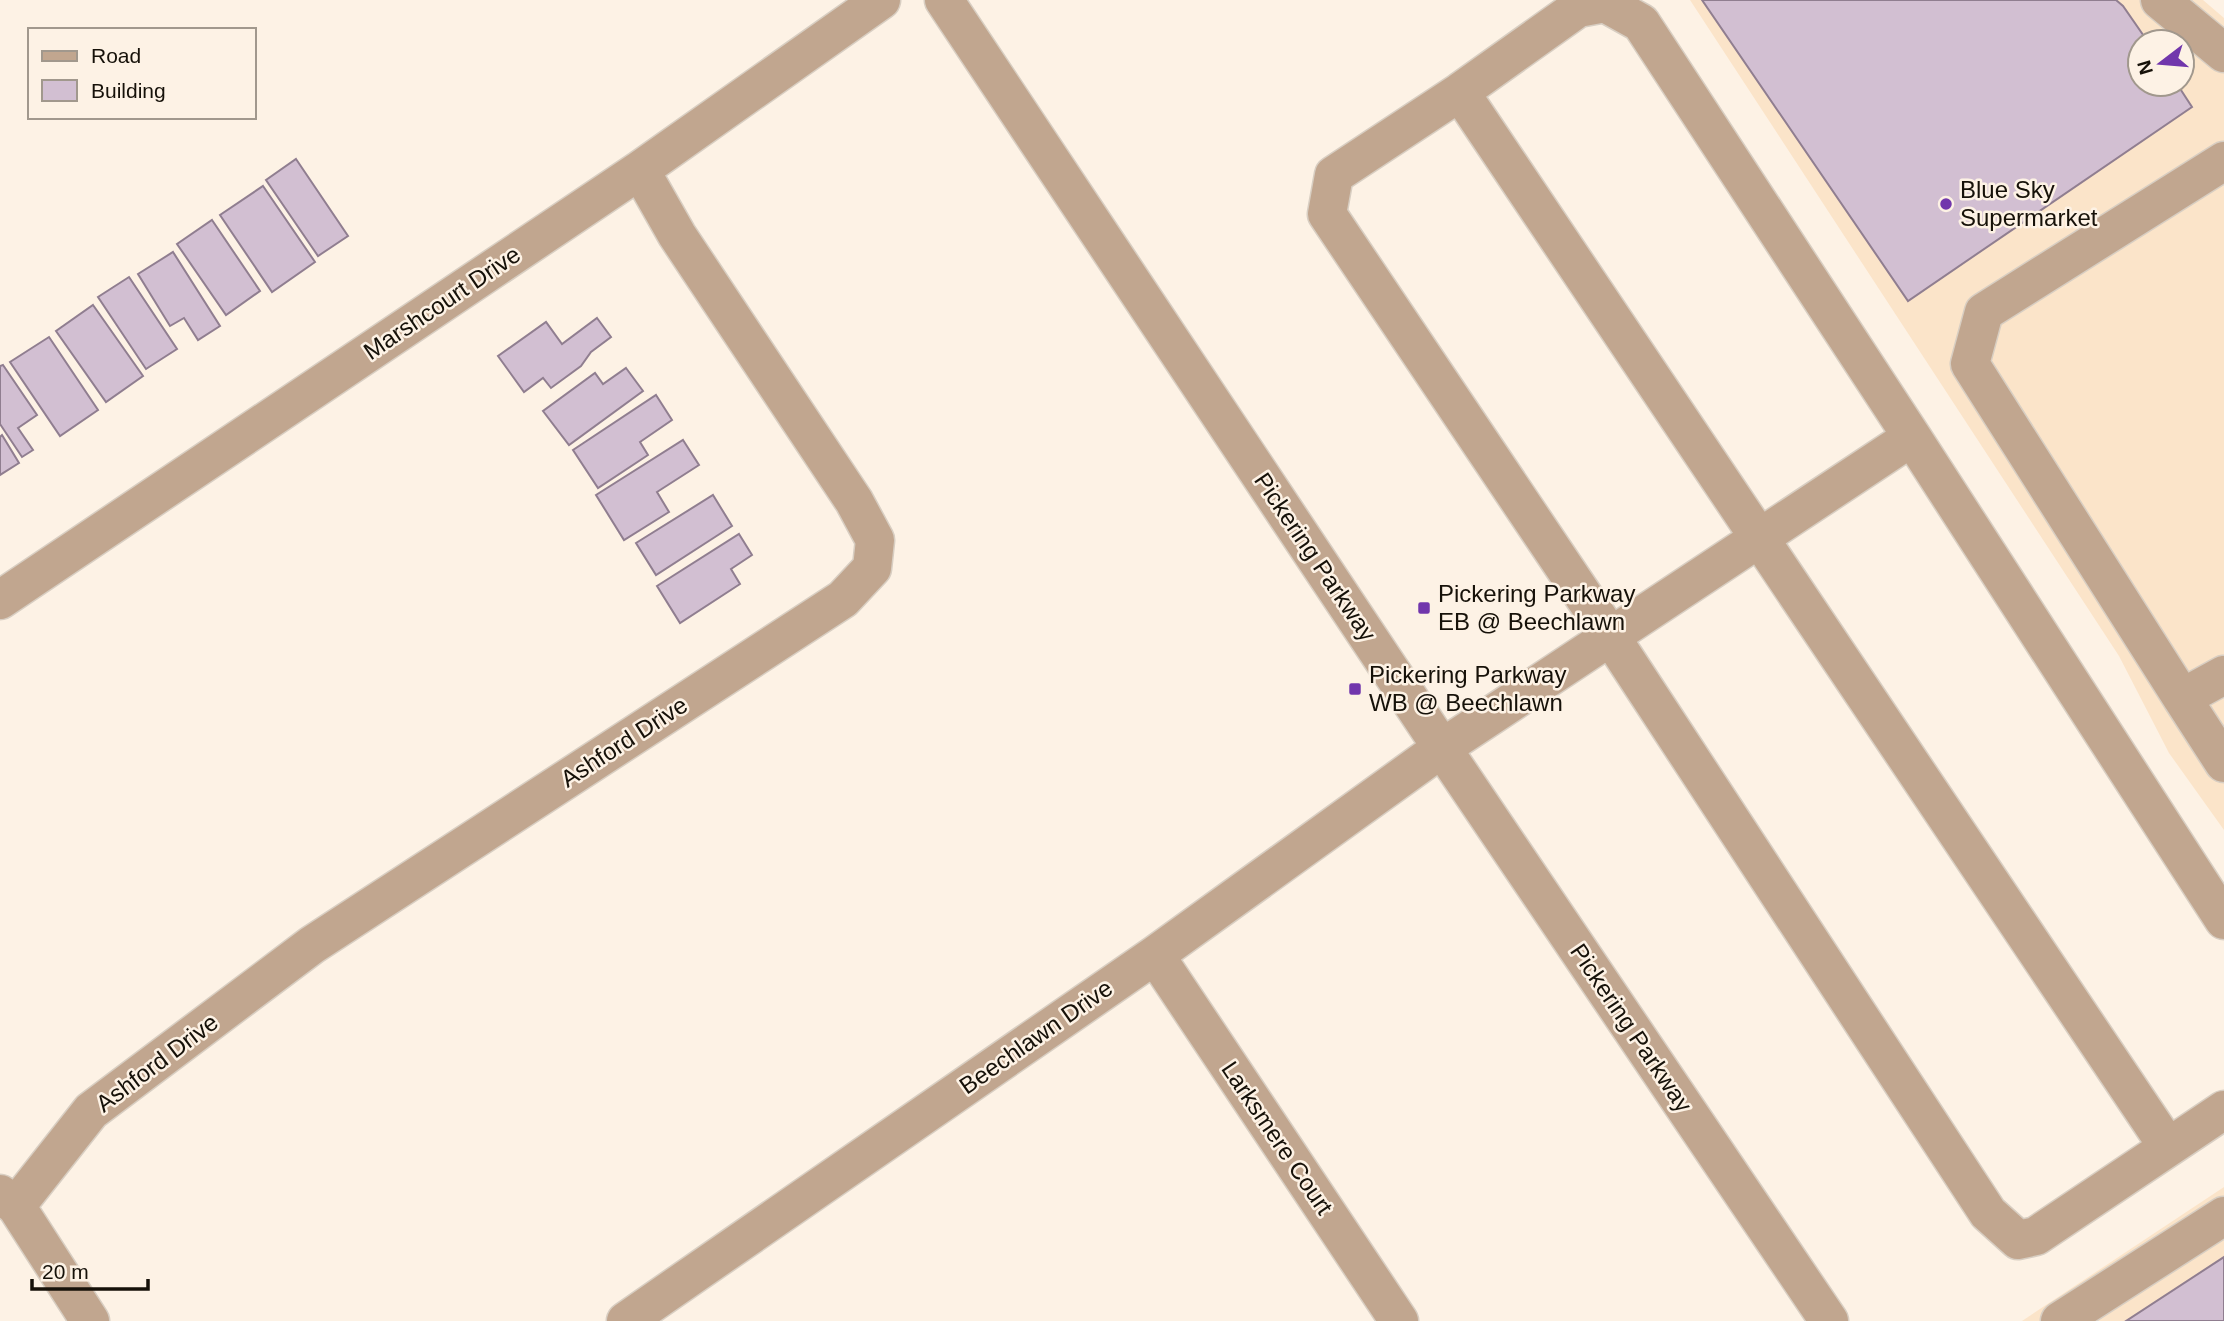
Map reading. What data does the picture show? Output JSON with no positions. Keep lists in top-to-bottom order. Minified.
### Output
{"streets":{"street":["Marshcourt Drive","Pickering Parkway","Ashford Drive","Beechlawn Drive","Larksmere Court"]},"crossings":[["Marshcourt Drive","Ashford Drive"],["Pickering Parkway","Beechlawn Drive"],["Beechlawn Drive","Larksmere Court"]],"places":{"other":["Blue Sky Supermarket"],"transit":["Pickering Parkway EB @ Beechlawn","Pickering Parkway WB @ Beechlawn"]},"legend":["Road","Building"],"scale_bar":"20 m","north":"left"}
